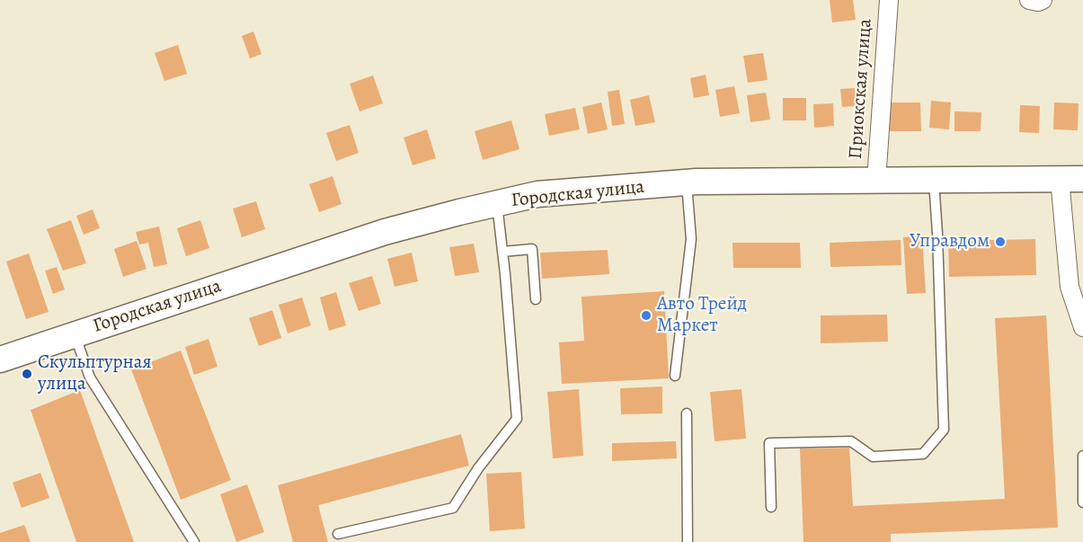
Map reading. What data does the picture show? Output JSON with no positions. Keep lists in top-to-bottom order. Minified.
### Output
{"streets":{"main road":["Городская улица"],"street":["Приокская улица"]},"crossings":[["Приокская улица","Городская улица"]],"places":["Управдом","Авто Трейд Маркет","Скульптурная улица"]}
